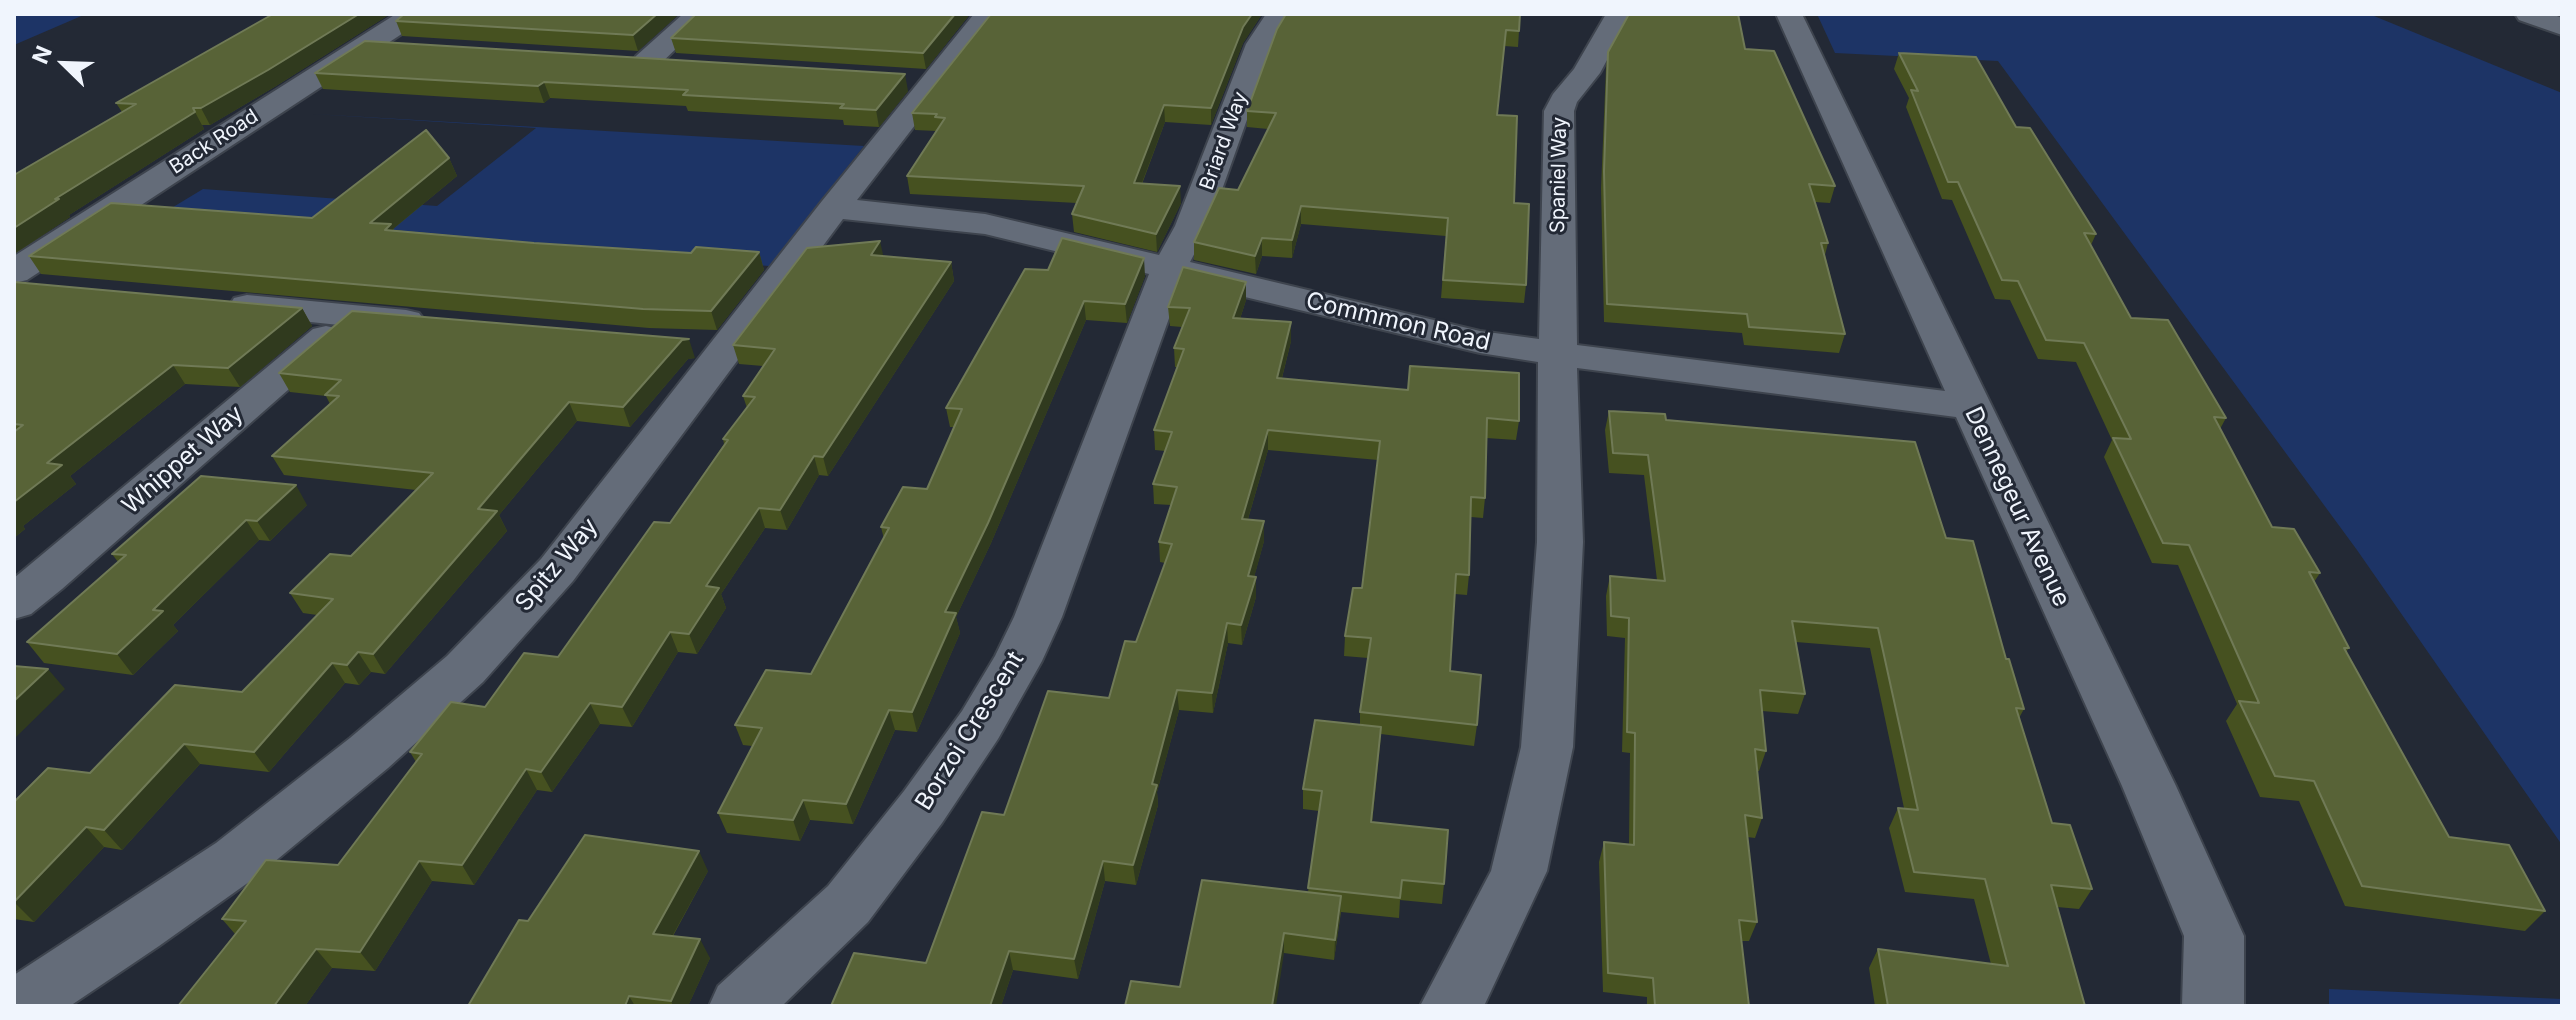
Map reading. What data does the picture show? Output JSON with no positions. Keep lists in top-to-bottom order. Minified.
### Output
{"streets":{"street":["Briard Way","Back Road","Spaniel Way","Commmon Road","Whippet Way","Dennegeur Avenue","Spitz Way","Borzoi Crescent"]},"crossings":[["Briard Way","Commmon Road"],["Briard Way","Borzoi Crescent"],["Spaniel Way","Commmon Road"],["Commmon Road","Dennegeur Avenue"],["Commmon Road","Spitz Way"],["Commmon Road","Borzoi Crescent"]],"north":"top left"}
